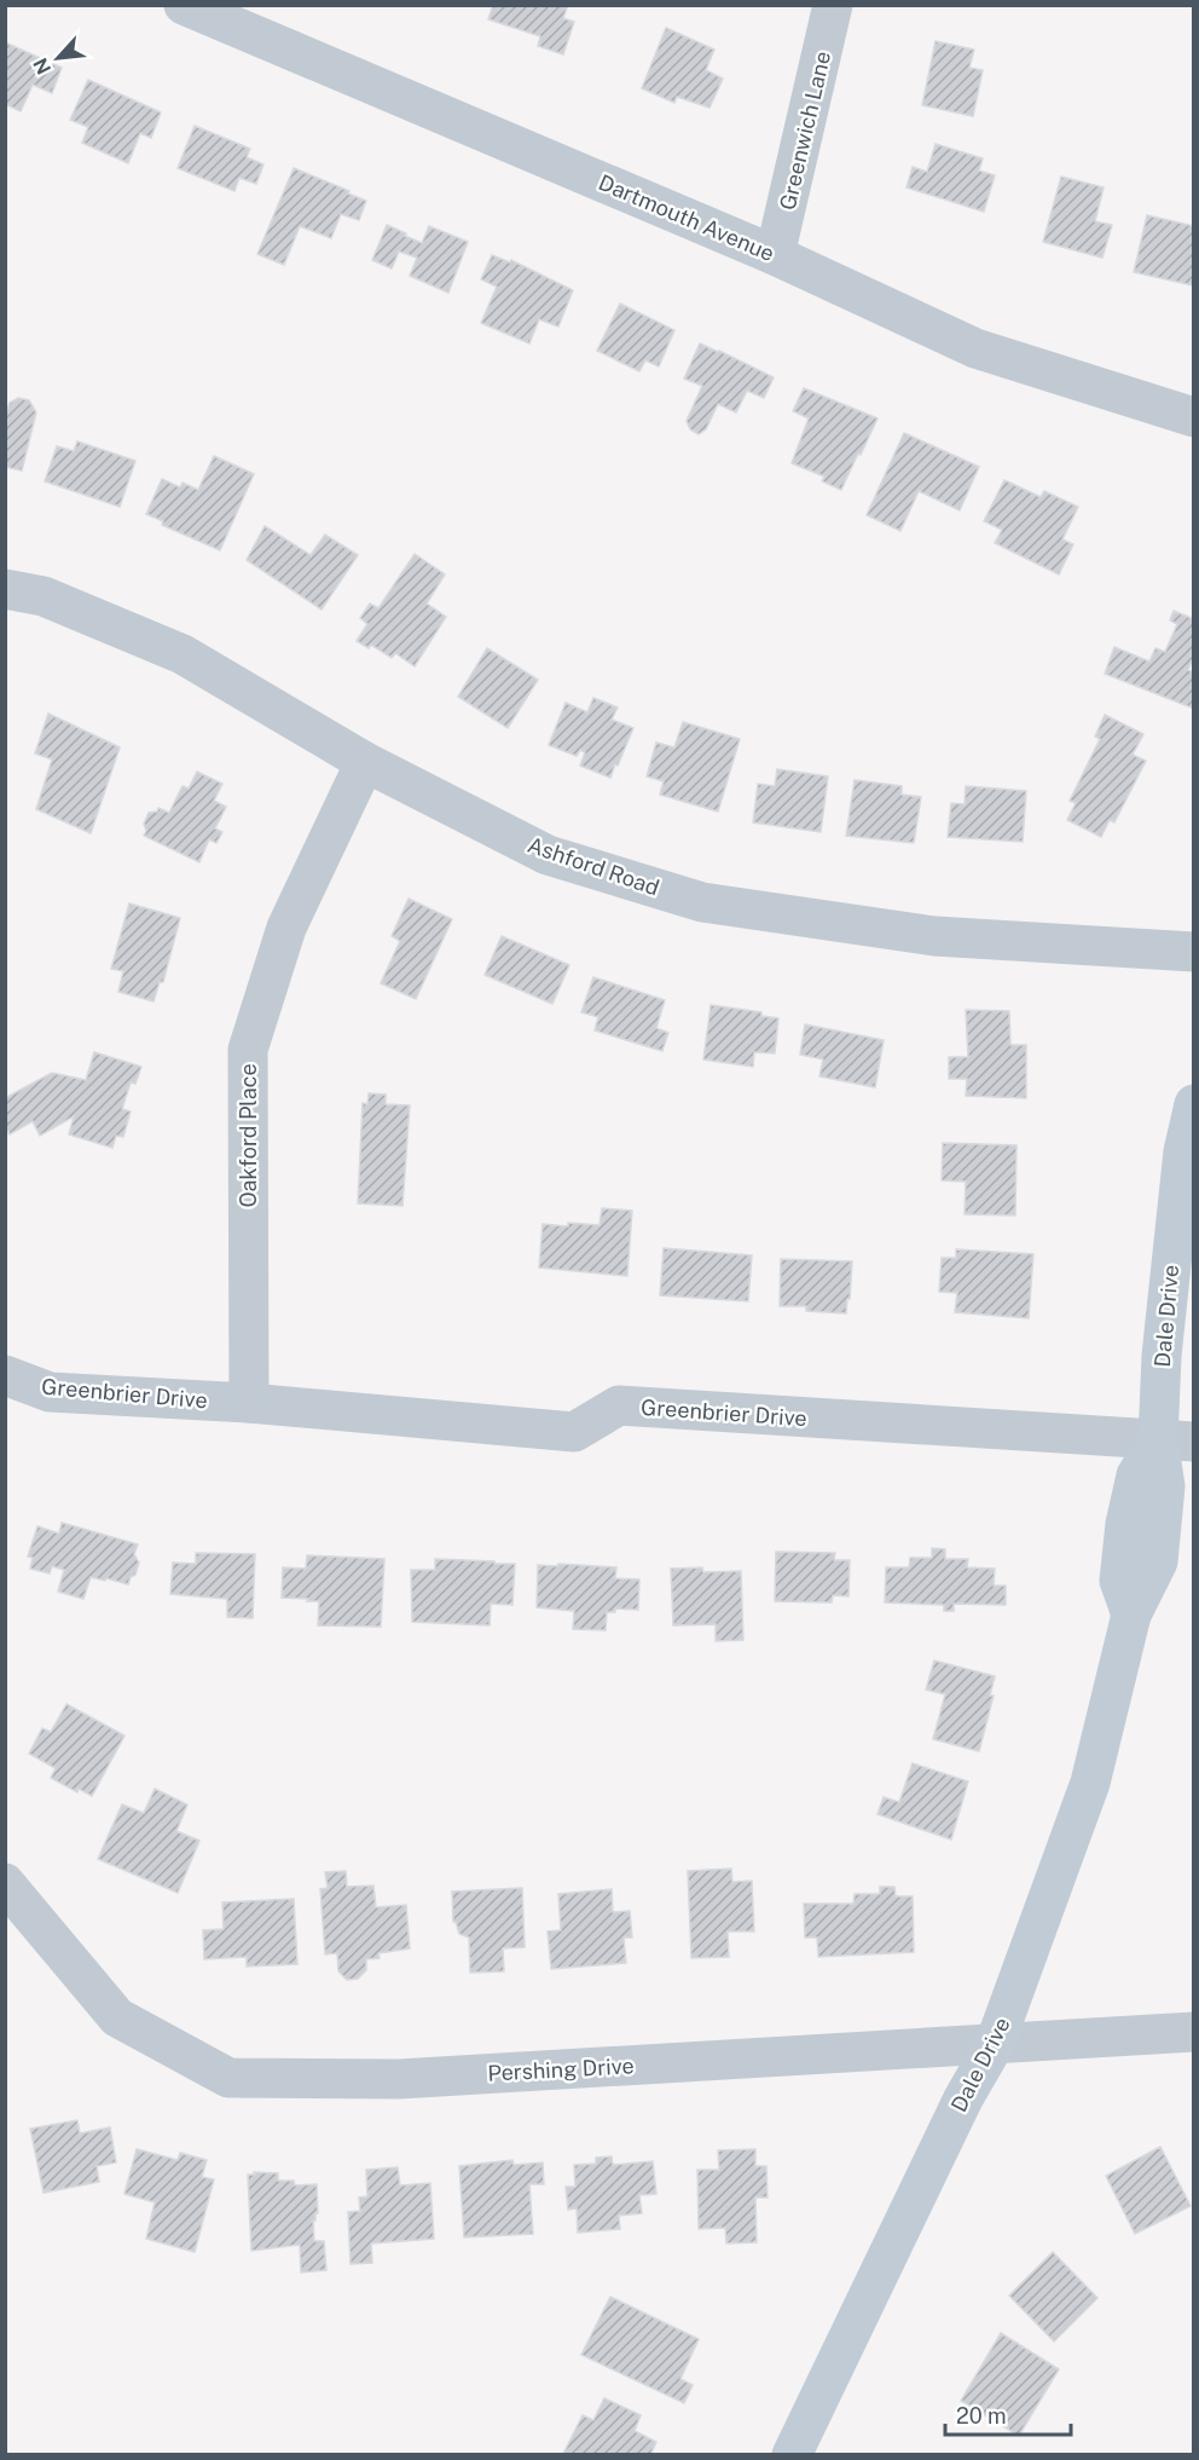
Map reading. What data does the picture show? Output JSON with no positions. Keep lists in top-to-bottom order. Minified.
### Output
{"streets":{"street":["Greenwich Lane","Dartmouth Avenue","Ashford Road","Oakford Place","Dale Drive","Greenbrier Drive","Pershing Drive"]},"crossings":[["Greenwich Lane","Dartmouth Avenue"],["Ashford Road","Oakford Place"],["Oakford Place","Greenbrier Drive"],["Dale Drive","Greenbrier Drive"],["Dale Drive","Pershing Drive"]],"scale_bar":"20 m","north":"bottom left"}
